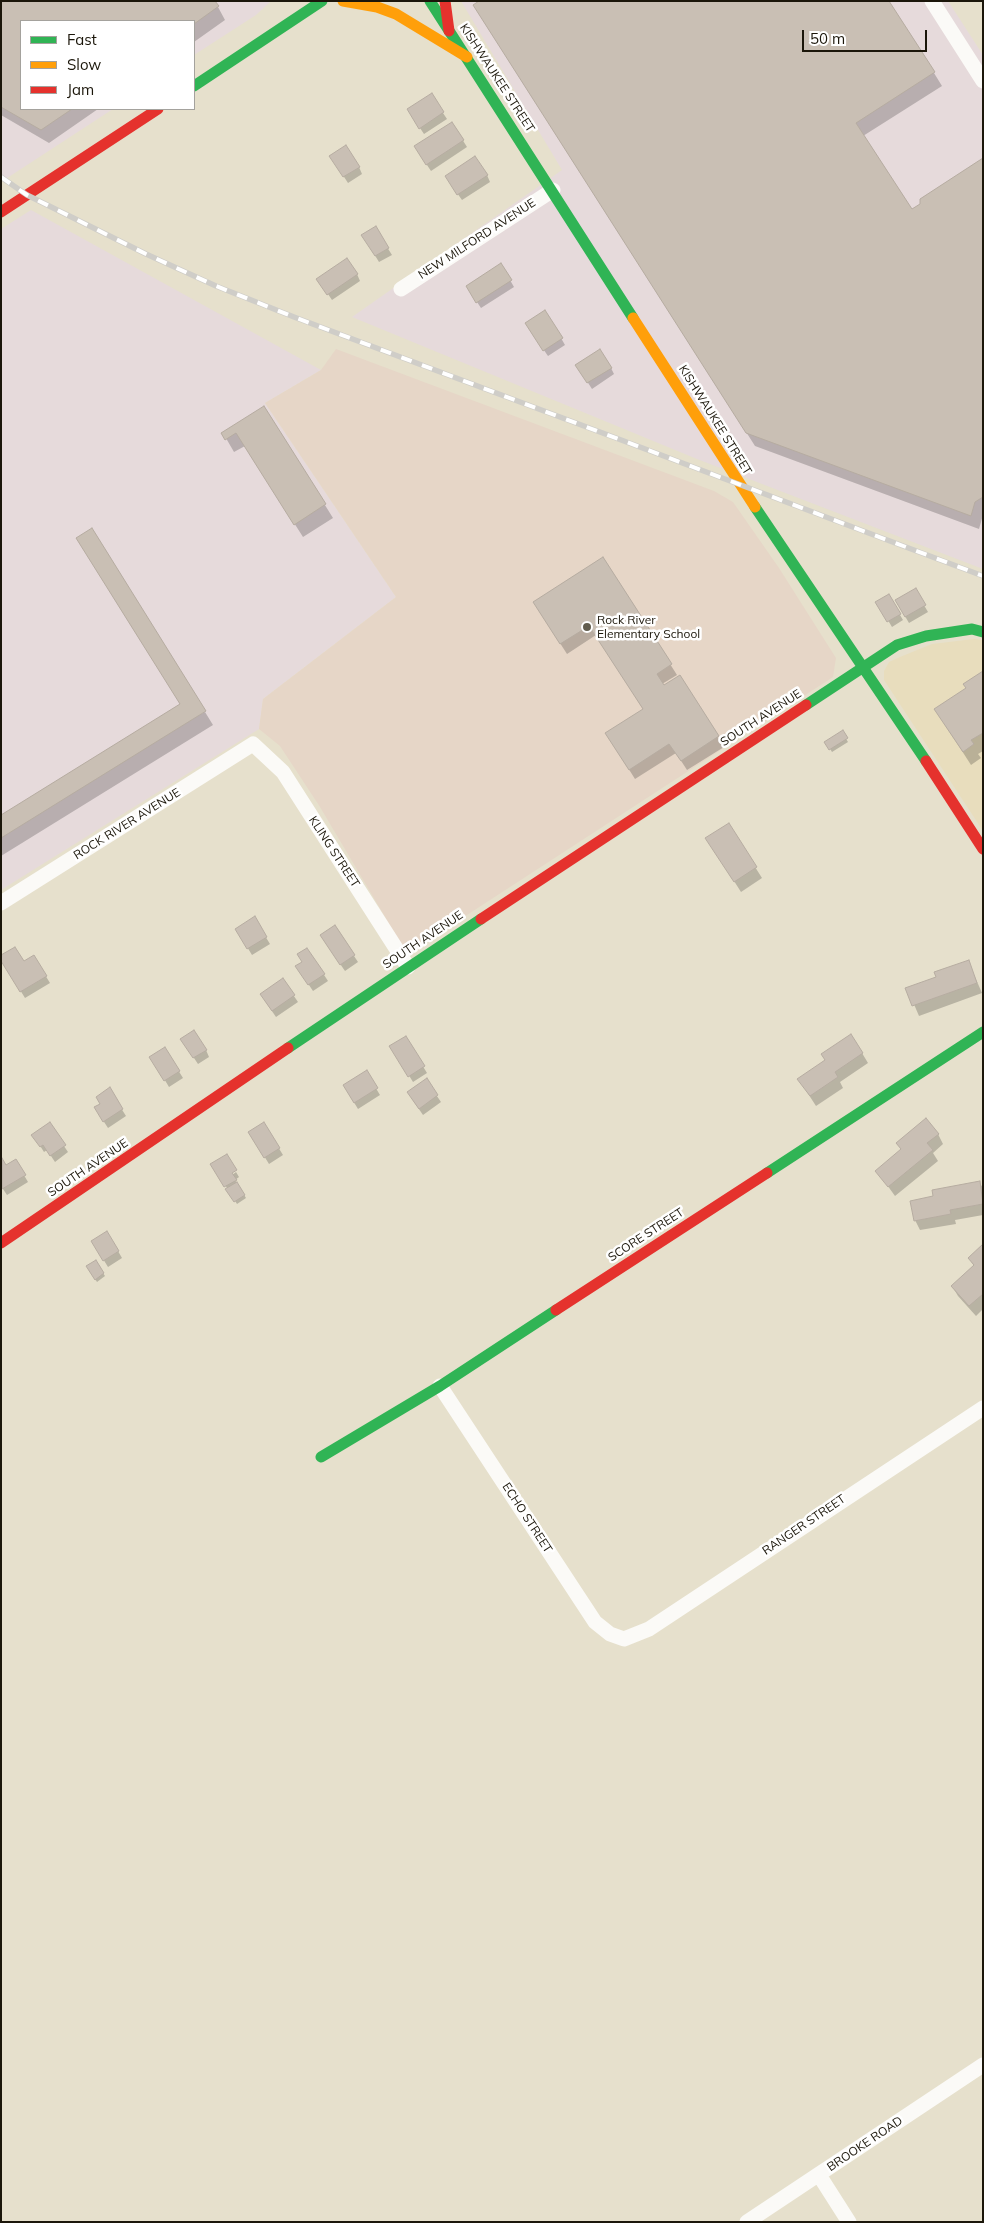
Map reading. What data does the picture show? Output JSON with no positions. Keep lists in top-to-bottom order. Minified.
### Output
{"streets":{"street":["KISHWAUKEE STREET","NEW MILFORD AVENUE","SOUTH AVENUE","ROCK RIVER AVENUE","KLING STREET","SCORE STREET","ECHO STREET","RANGER STREET","BROOKE ROAD"]},"crossings":[["KISHWAUKEE STREET","NEW MILFORD AVENUE"],["KISHWAUKEE STREET","SOUTH AVENUE"],["SOUTH AVENUE","KLING STREET"],["ROCK RIVER AVENUE","KLING STREET"],["SCORE STREET","ECHO STREET"],["ECHO STREET","RANGER STREET"]],"places":["Rock River Elementary School"],"legend":["Fast","Slow","Jam"],"scale_bar":"50 m"}
